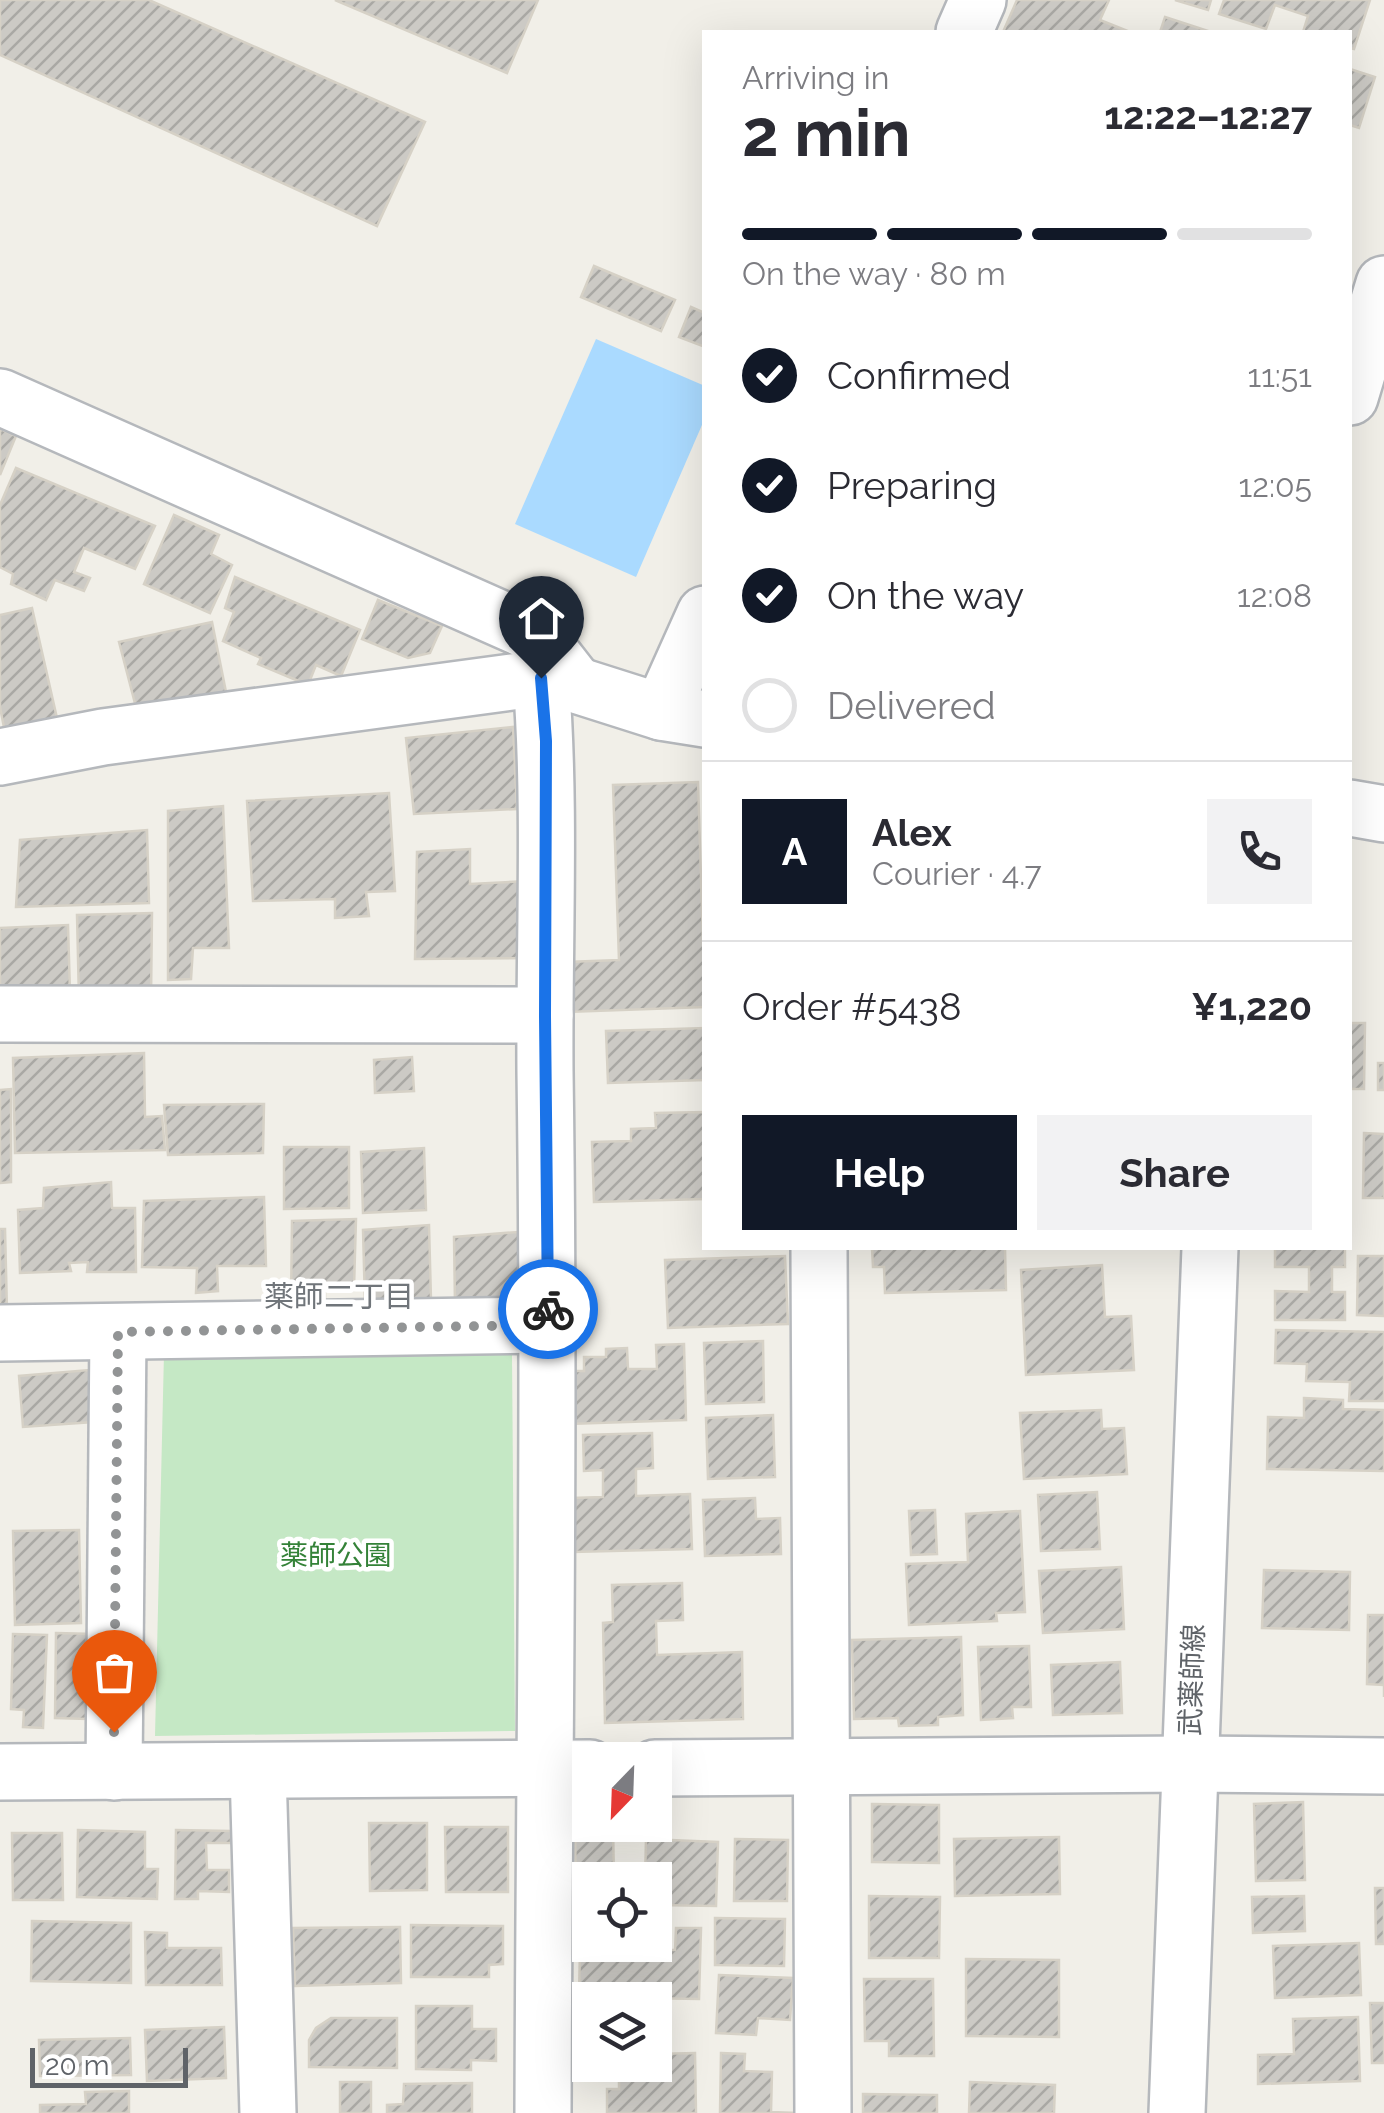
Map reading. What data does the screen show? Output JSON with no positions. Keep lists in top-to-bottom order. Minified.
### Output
{"streets":{"street":["武薬師線"]},"districts":["薬師二丁目"],"parks":["薬師公園"],"scale_bar":"20 m","north":"bottom left","page":{"heading":["2 min","Arriving in","12:22–12:27"],"panel":["Alex","Courier · 4.7","Order #5438","¥1,220"],"bar":"On the way · 80 m","list":[["Confirmed","11:51"],["Preparing","12:05"],["On the way","12:08"],"Delivered"],"round":"A","buttons":["Help","Share"],"scale":"20 m"}}
